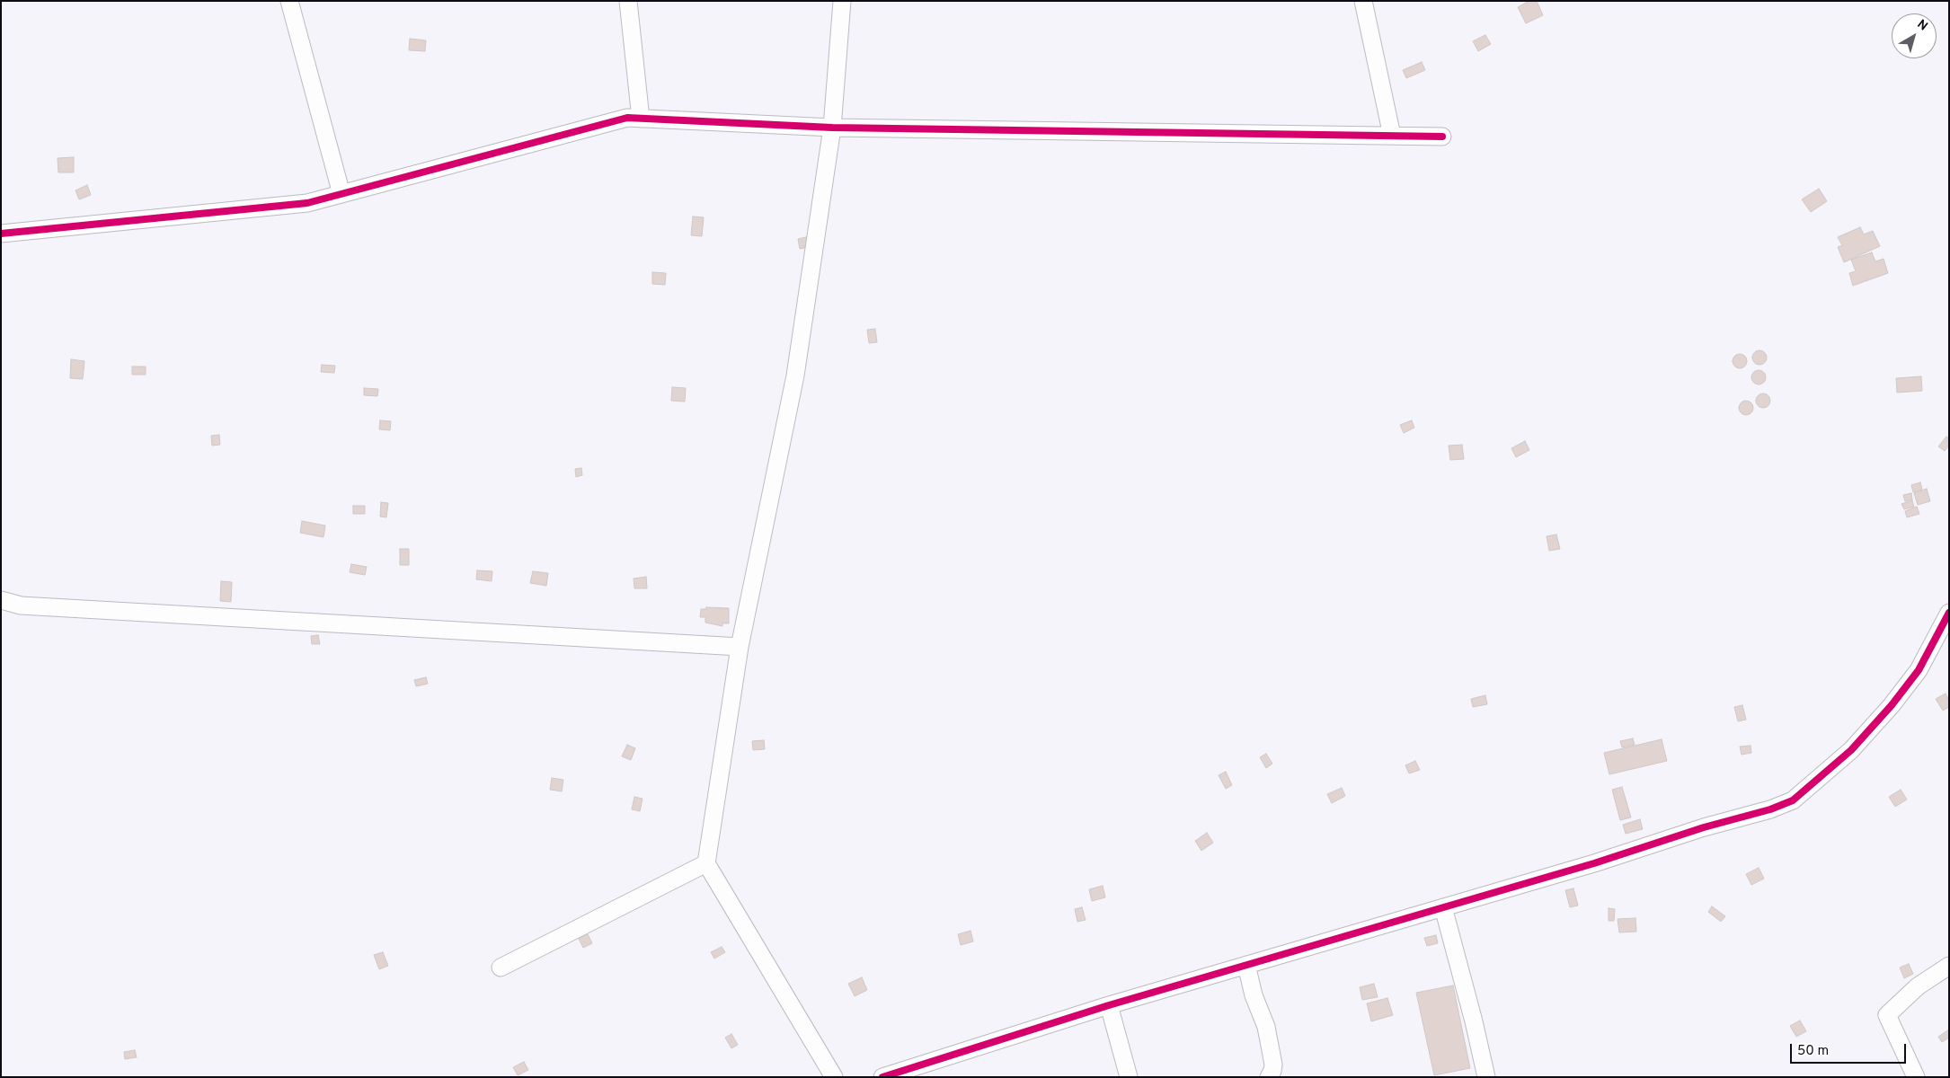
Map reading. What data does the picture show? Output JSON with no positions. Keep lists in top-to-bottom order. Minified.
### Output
{"scale_bar":"50 m","north":"top right"}
